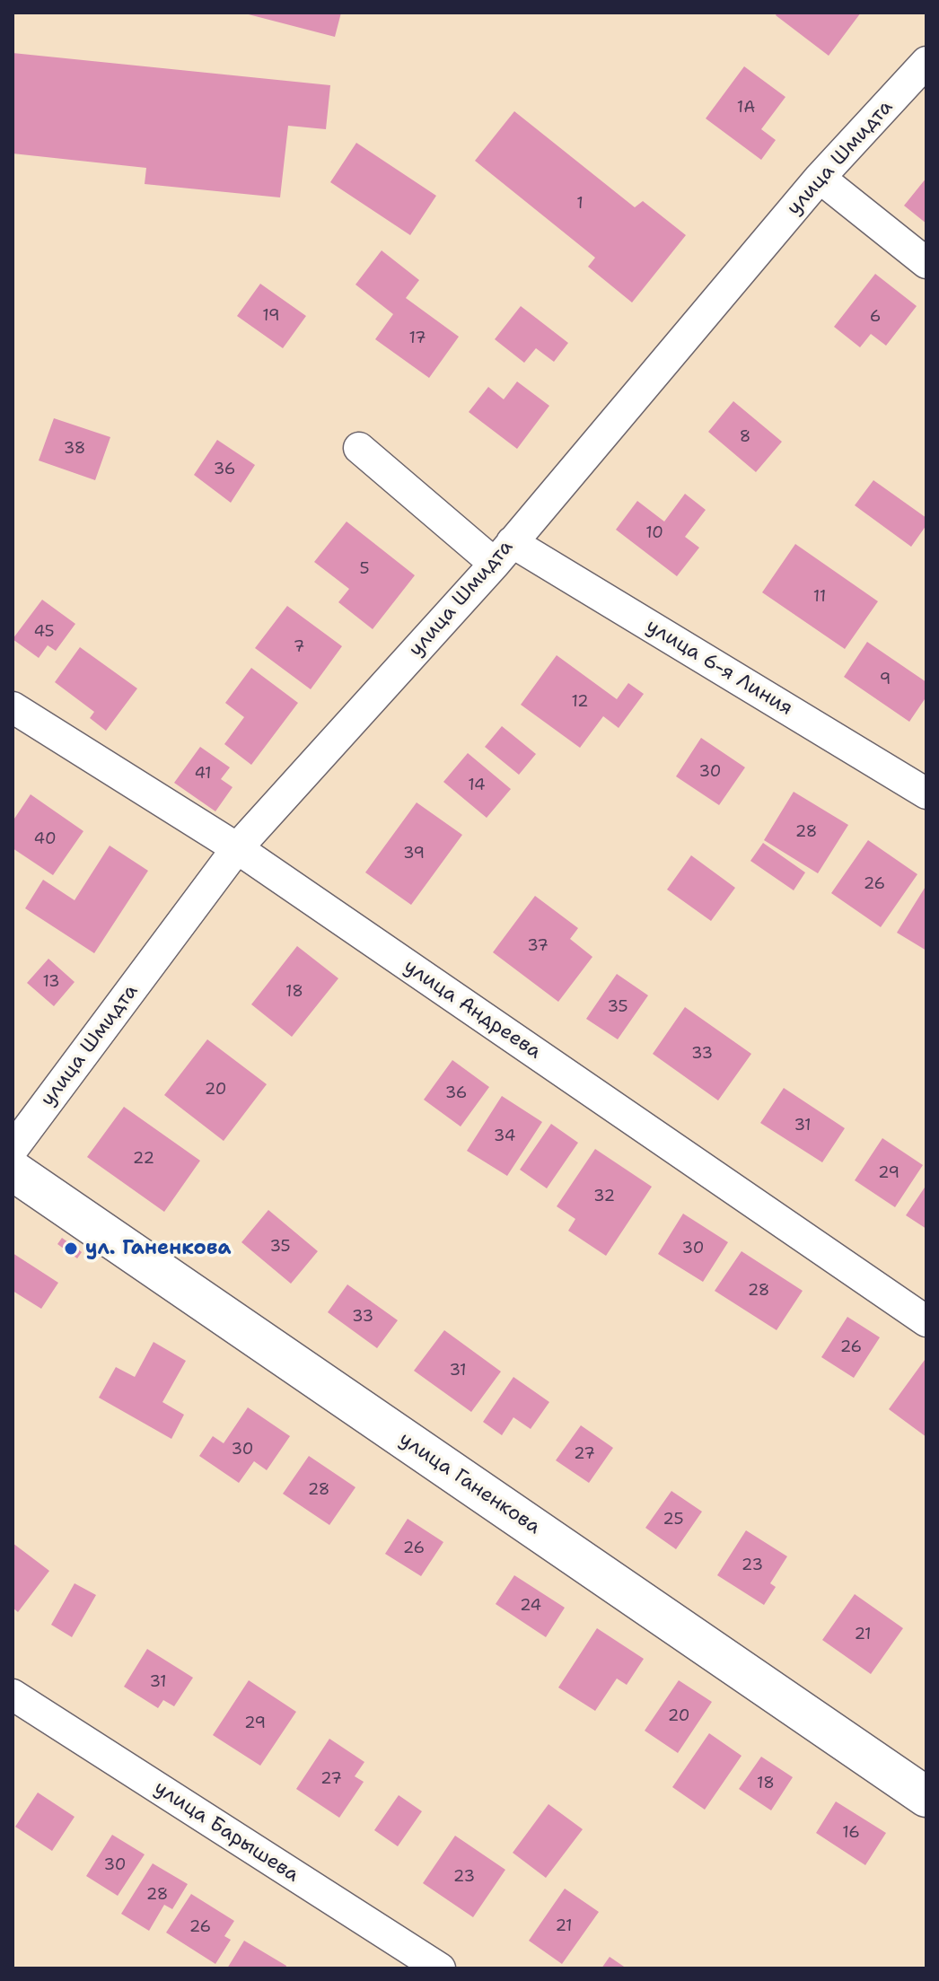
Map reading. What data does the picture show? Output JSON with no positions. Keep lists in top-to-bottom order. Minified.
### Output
{"streets":{"street":["улица Шмидта","улица 6-я Линия","улица Андреева","улица Ганенкова","улица Барышева"]},"crossings":[["улица Шмидта","улица 6-я Линия"],["улица Шмидта","улица Андреева"]],"places":["ул. Ганенкова"],"house_numbers":["1А","1","19","6","17","8","38","36","10","5","11","45","7","9","12","30","41","14","28","40","39","26","37","13","18","35","33","20","36","31","34","22","29","32","35","30","28","33","26","31","30","27","28","25","26","23","24","21","31","20","29","27","18","16","30","23","28","21","26"]}
